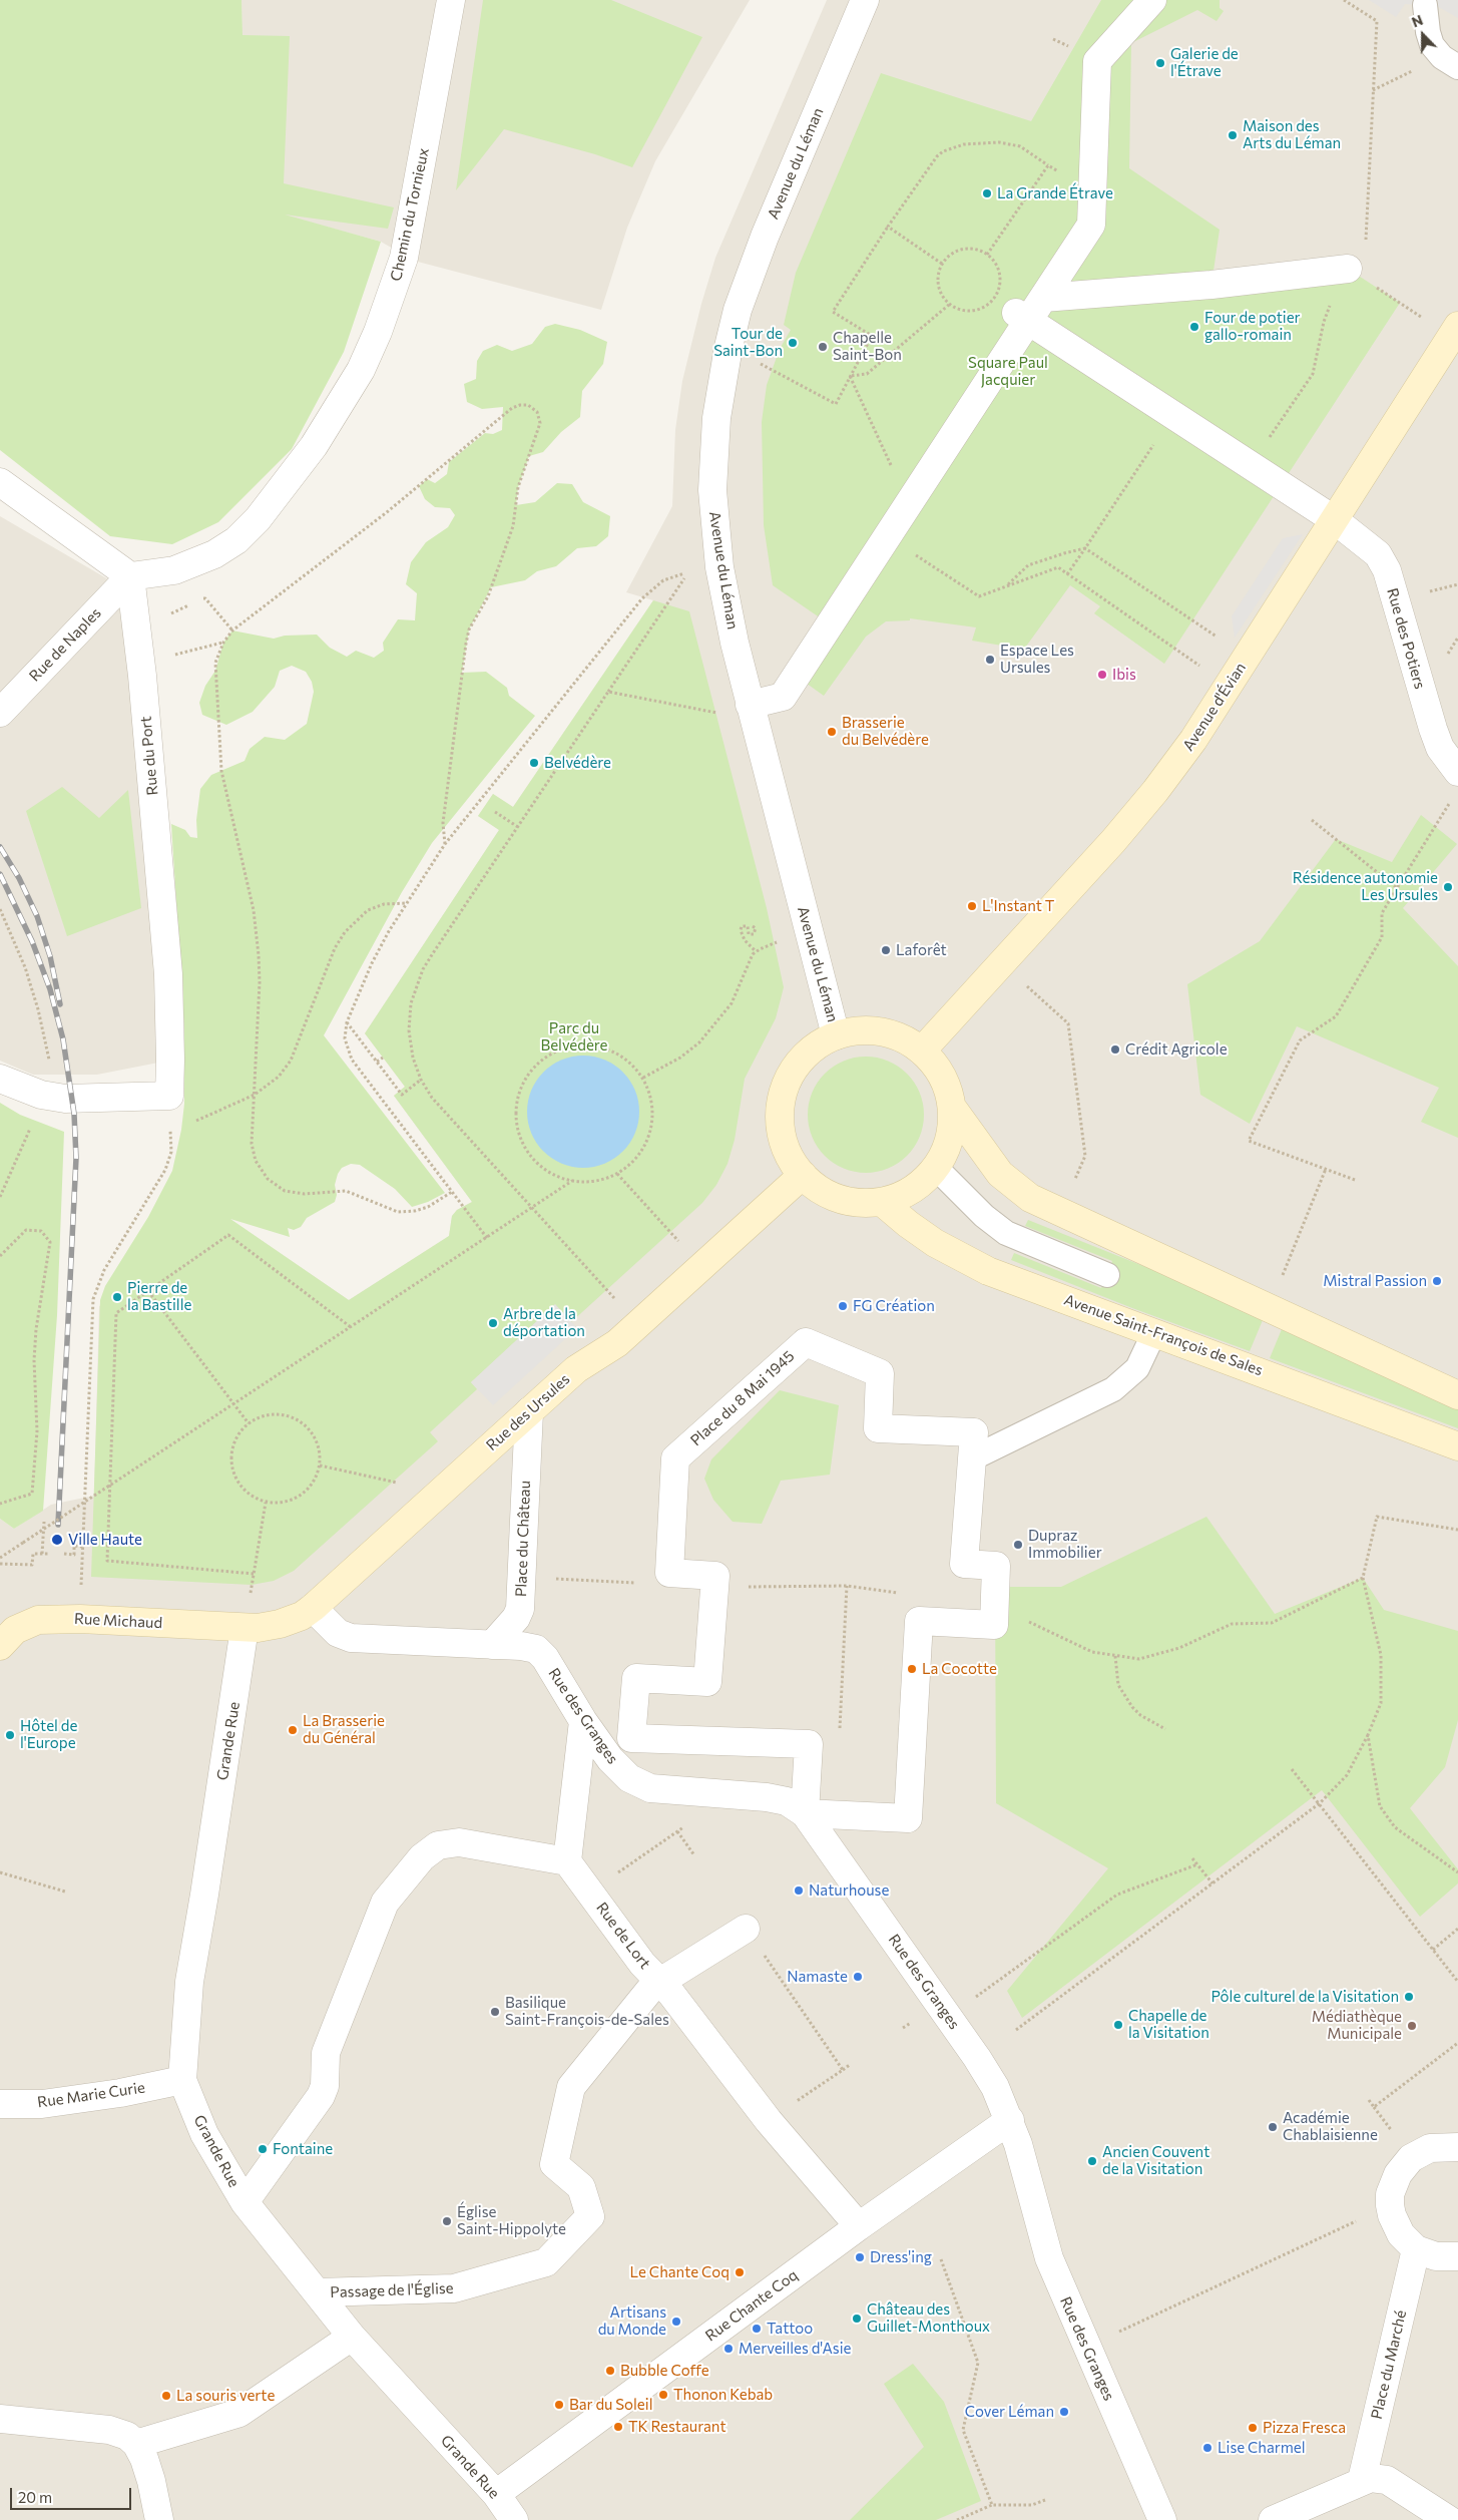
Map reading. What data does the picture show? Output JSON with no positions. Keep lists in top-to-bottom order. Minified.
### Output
{"streets":{"street":["Avenue du Léman","Chemin du Tornieux","Rue des Potiers","Rue de Naples","Avenue d'Évian","Rue du Port","Avenue Saint-François de Sales","Place du 8 Mai 1945","Rue des Ursules","Place du Château","Rue Michaud","Rue des Granges","Grande Rue","Rue de Lort","Rue Marie Curie","Passage de l'Église","Rue Chante Coq","Place du Marché"]},"crossings":[["Avenue du Léman","Avenue d'Évian"],["Avenue du Léman","Avenue Saint-François de Sales"],["Avenue du Léman","Rue des Ursules"],["Chemin du Tornieux","Rue de Naples"],["Chemin du Tornieux","Rue du Port"],["Rue des Potiers","Avenue d'Évian"],["Rue de Naples","Rue du Port"],["Avenue d'Évian","Avenue Saint-François de Sales"],["Avenue d'Évian","Rue des Ursules"],["Avenue Saint-François de Sales","Rue des Ursules"],["Place du 8 Mai 1945","Rue des Granges"],["Rue des Ursules","Place du Château"],["Rue des Ursules","Rue Michaud"],["Rue des Ursules","Grande Rue"],["Place du Château","Rue des Granges"],["Rue Michaud","Grande Rue"],["Rue des Granges","Rue Chante Coq"],["Grande Rue","Rue Marie Curie"],["Grande Rue","Passage de l'Église"],["Grande Rue","Rue Chante Coq"],["Rue de Lort","Passage de l'Église"],["Rue de Lort","Rue Chante Coq"]],"parks":["Square Paul Jacquier","Parc du Belvédère"],"places":["Galerie de l'Étrave","Maison des Arts du Léman","La Grande Étrave","Four de potier gallo-romain","Tour de Saint-Bon","Chapelle Saint-Bon","Espace Les Ursules","Ibis","Brasserie du Belvédère","Belvédère","Résidence autonomie Les Ursules","L'Instant T","Laforêt","Crédit Agricole","Mistral Passion","Pierre de la Bastille","FG Création","Arbre de la déportation","Ville Haute","Dupraz Immobilier","La Cocotte","La Brasserie du Général","Hôtel de l'Europe","Naturhouse","Namaste","Pôle culturel de la Visitation","Basilique Saint-François-de-Sales","Chapelle de la Visitation","Médiathèque Municipale","Académie Chablaisienne","Fontaine","Ancien Couvent de la Visitation","Église Saint-Hippolyte","Dress'ing","Le Chante Coq","Château des Guillet-Monthoux","Artisans du Monde","Tattoo","Merveilles d'Asie","Bubble Coffe","Thonon Kebab","La souris verte","Bar du Soleil","Cover Léman","TK Restaurant","Pizza Fresca","Lise Charmel"],"scale_bar":"20 m","north":"top"}
